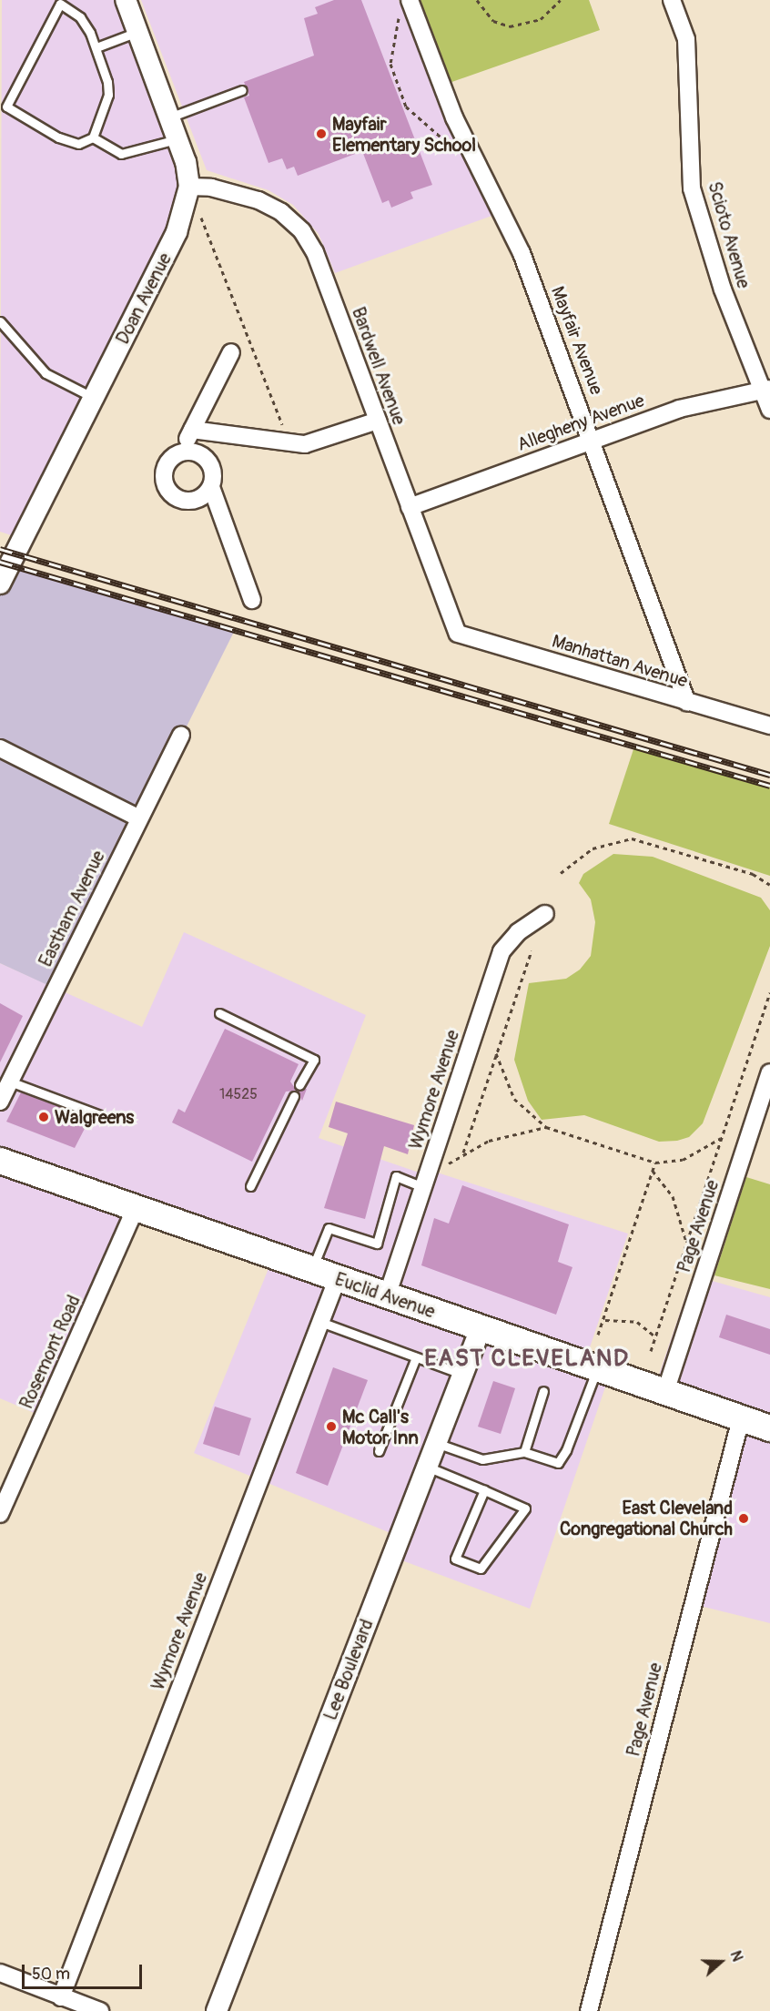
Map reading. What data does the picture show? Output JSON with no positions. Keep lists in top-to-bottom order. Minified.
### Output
{"streets":{"main road":["Euclid Avenue"],"street":["Scioto Avenue","Doan Avenue","Mayfair Avenue","Bardwell Avenue","Allegheny Avenue","Manhattan Avenue","Eastham Avenue","Wymore Avenue","Page Avenue","Rosemont Road","Lee Boulevard"]},"crossings":[["Scioto Avenue","Allegheny Avenue"],["Doan Avenue","Bardwell Avenue"],["Mayfair Avenue","Allegheny Avenue"],["Mayfair Avenue","Manhattan Avenue"],["Bardwell Avenue","Allegheny Avenue"],["Bardwell Avenue","Manhattan Avenue"],["Wymore Avenue","Euclid Avenue"],["Page Avenue","Euclid Avenue"],["Euclid Avenue","Rosemont Road"],["Euclid Avenue","Lee Boulevard"]],"districts":["EAST CLEVELAND"],"places":["Mayfair Elementary School","Walgreens","Mc Call's Motor Inn","East Cleveland Congregational Church"],"house_numbers":["14525"],"scale_bar":"50 m","north":"right"}
